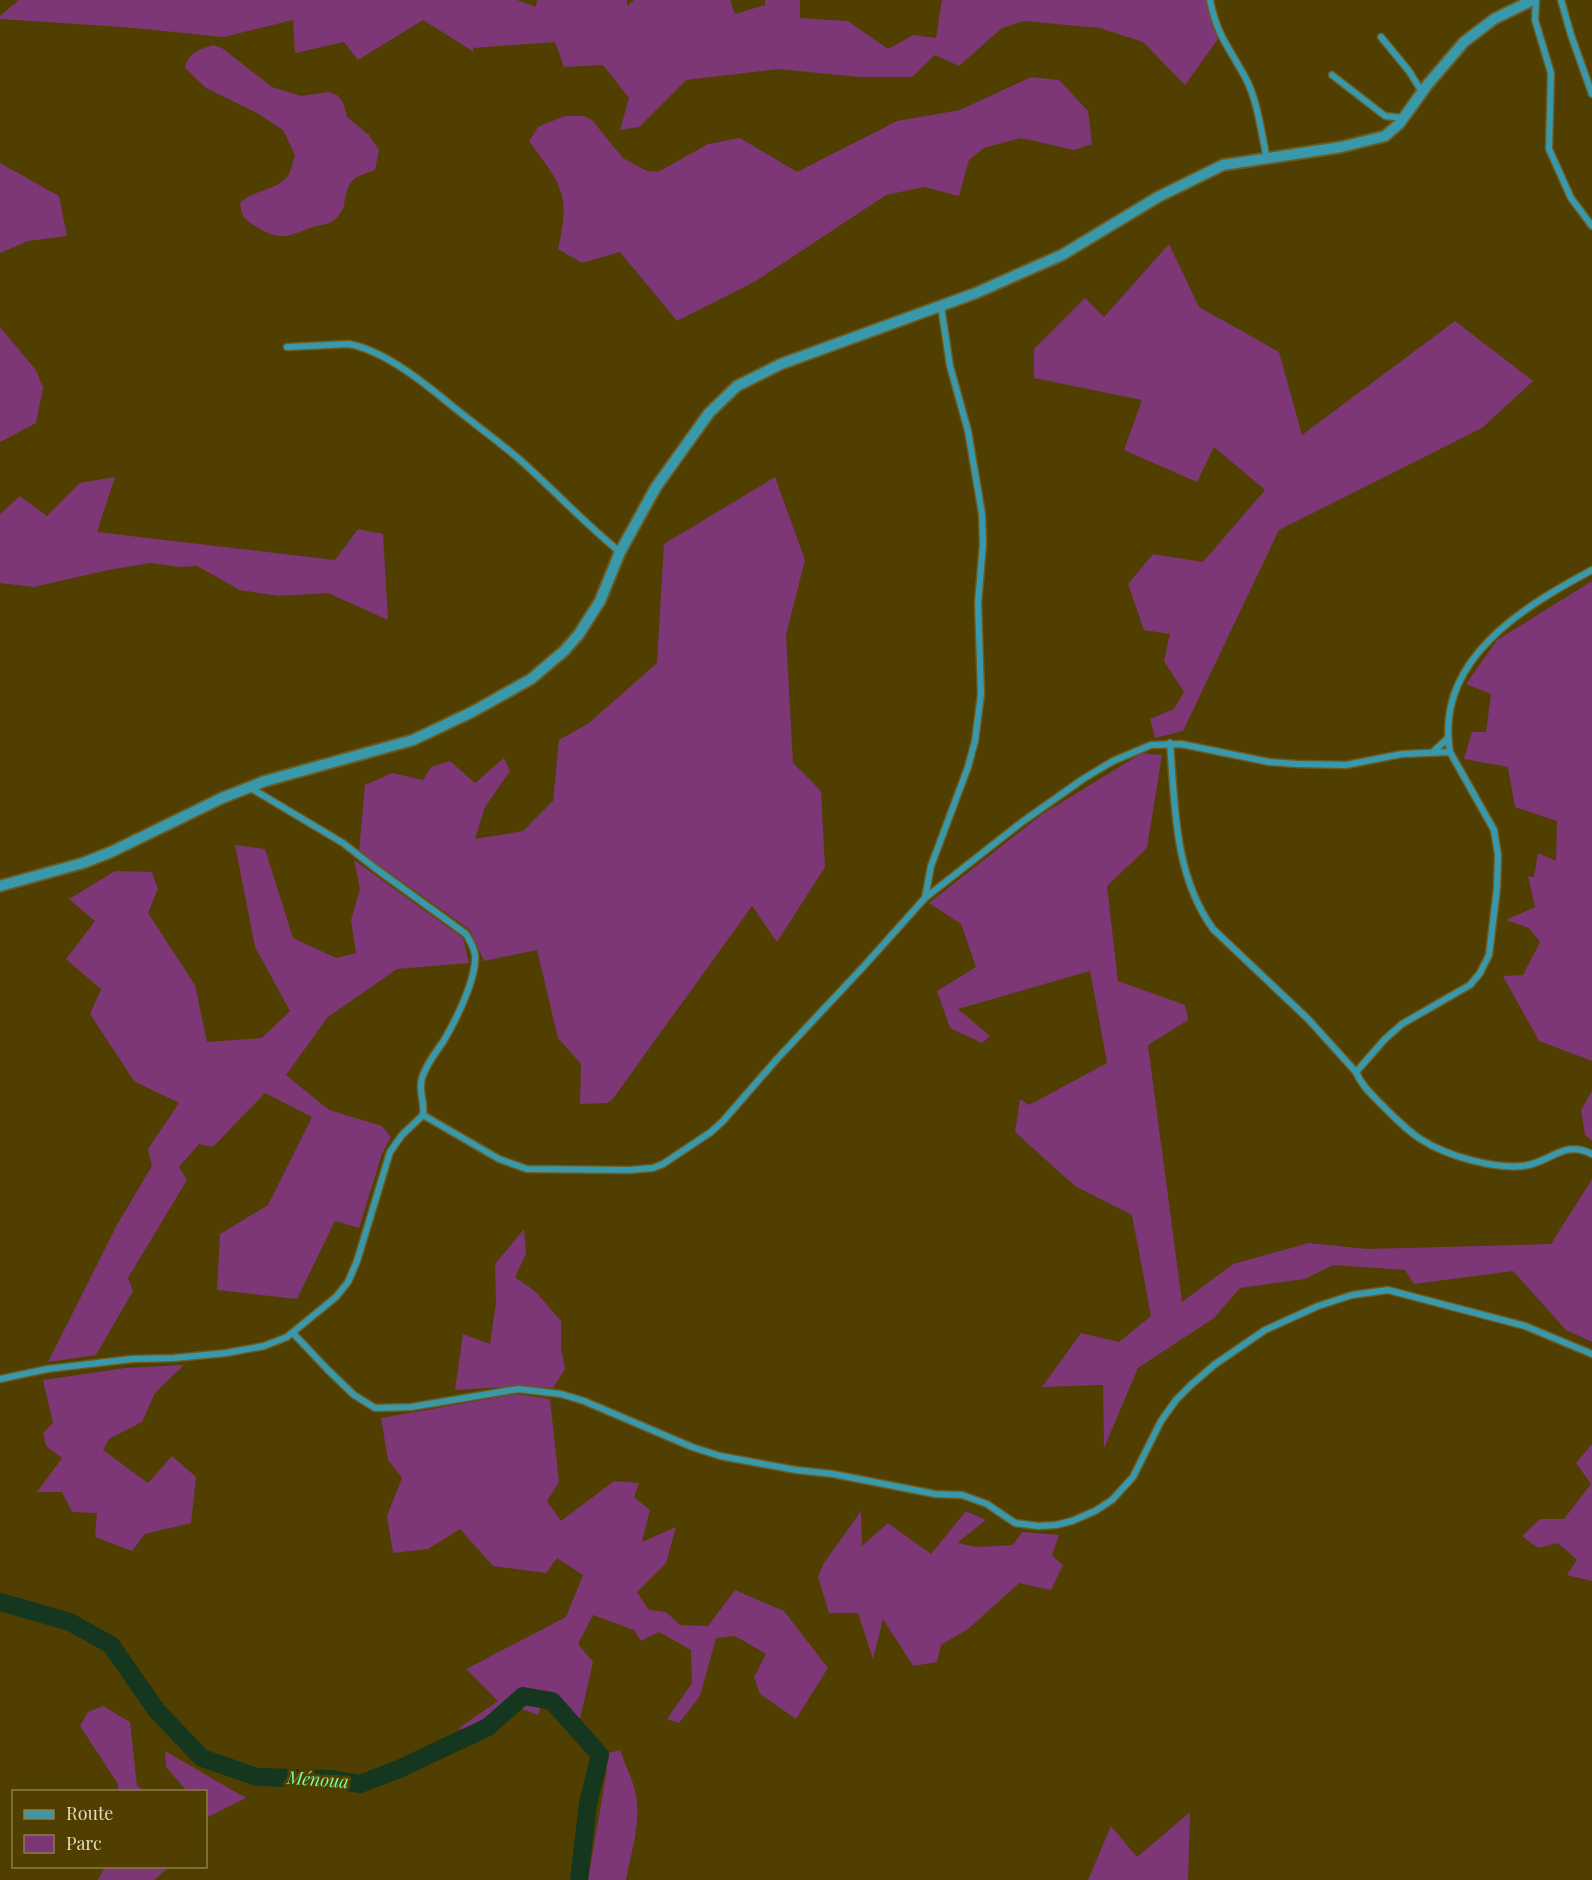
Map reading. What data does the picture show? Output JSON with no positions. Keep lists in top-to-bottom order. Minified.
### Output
{"water":["Ménoua"],"legend":["Route","Parc"]}
